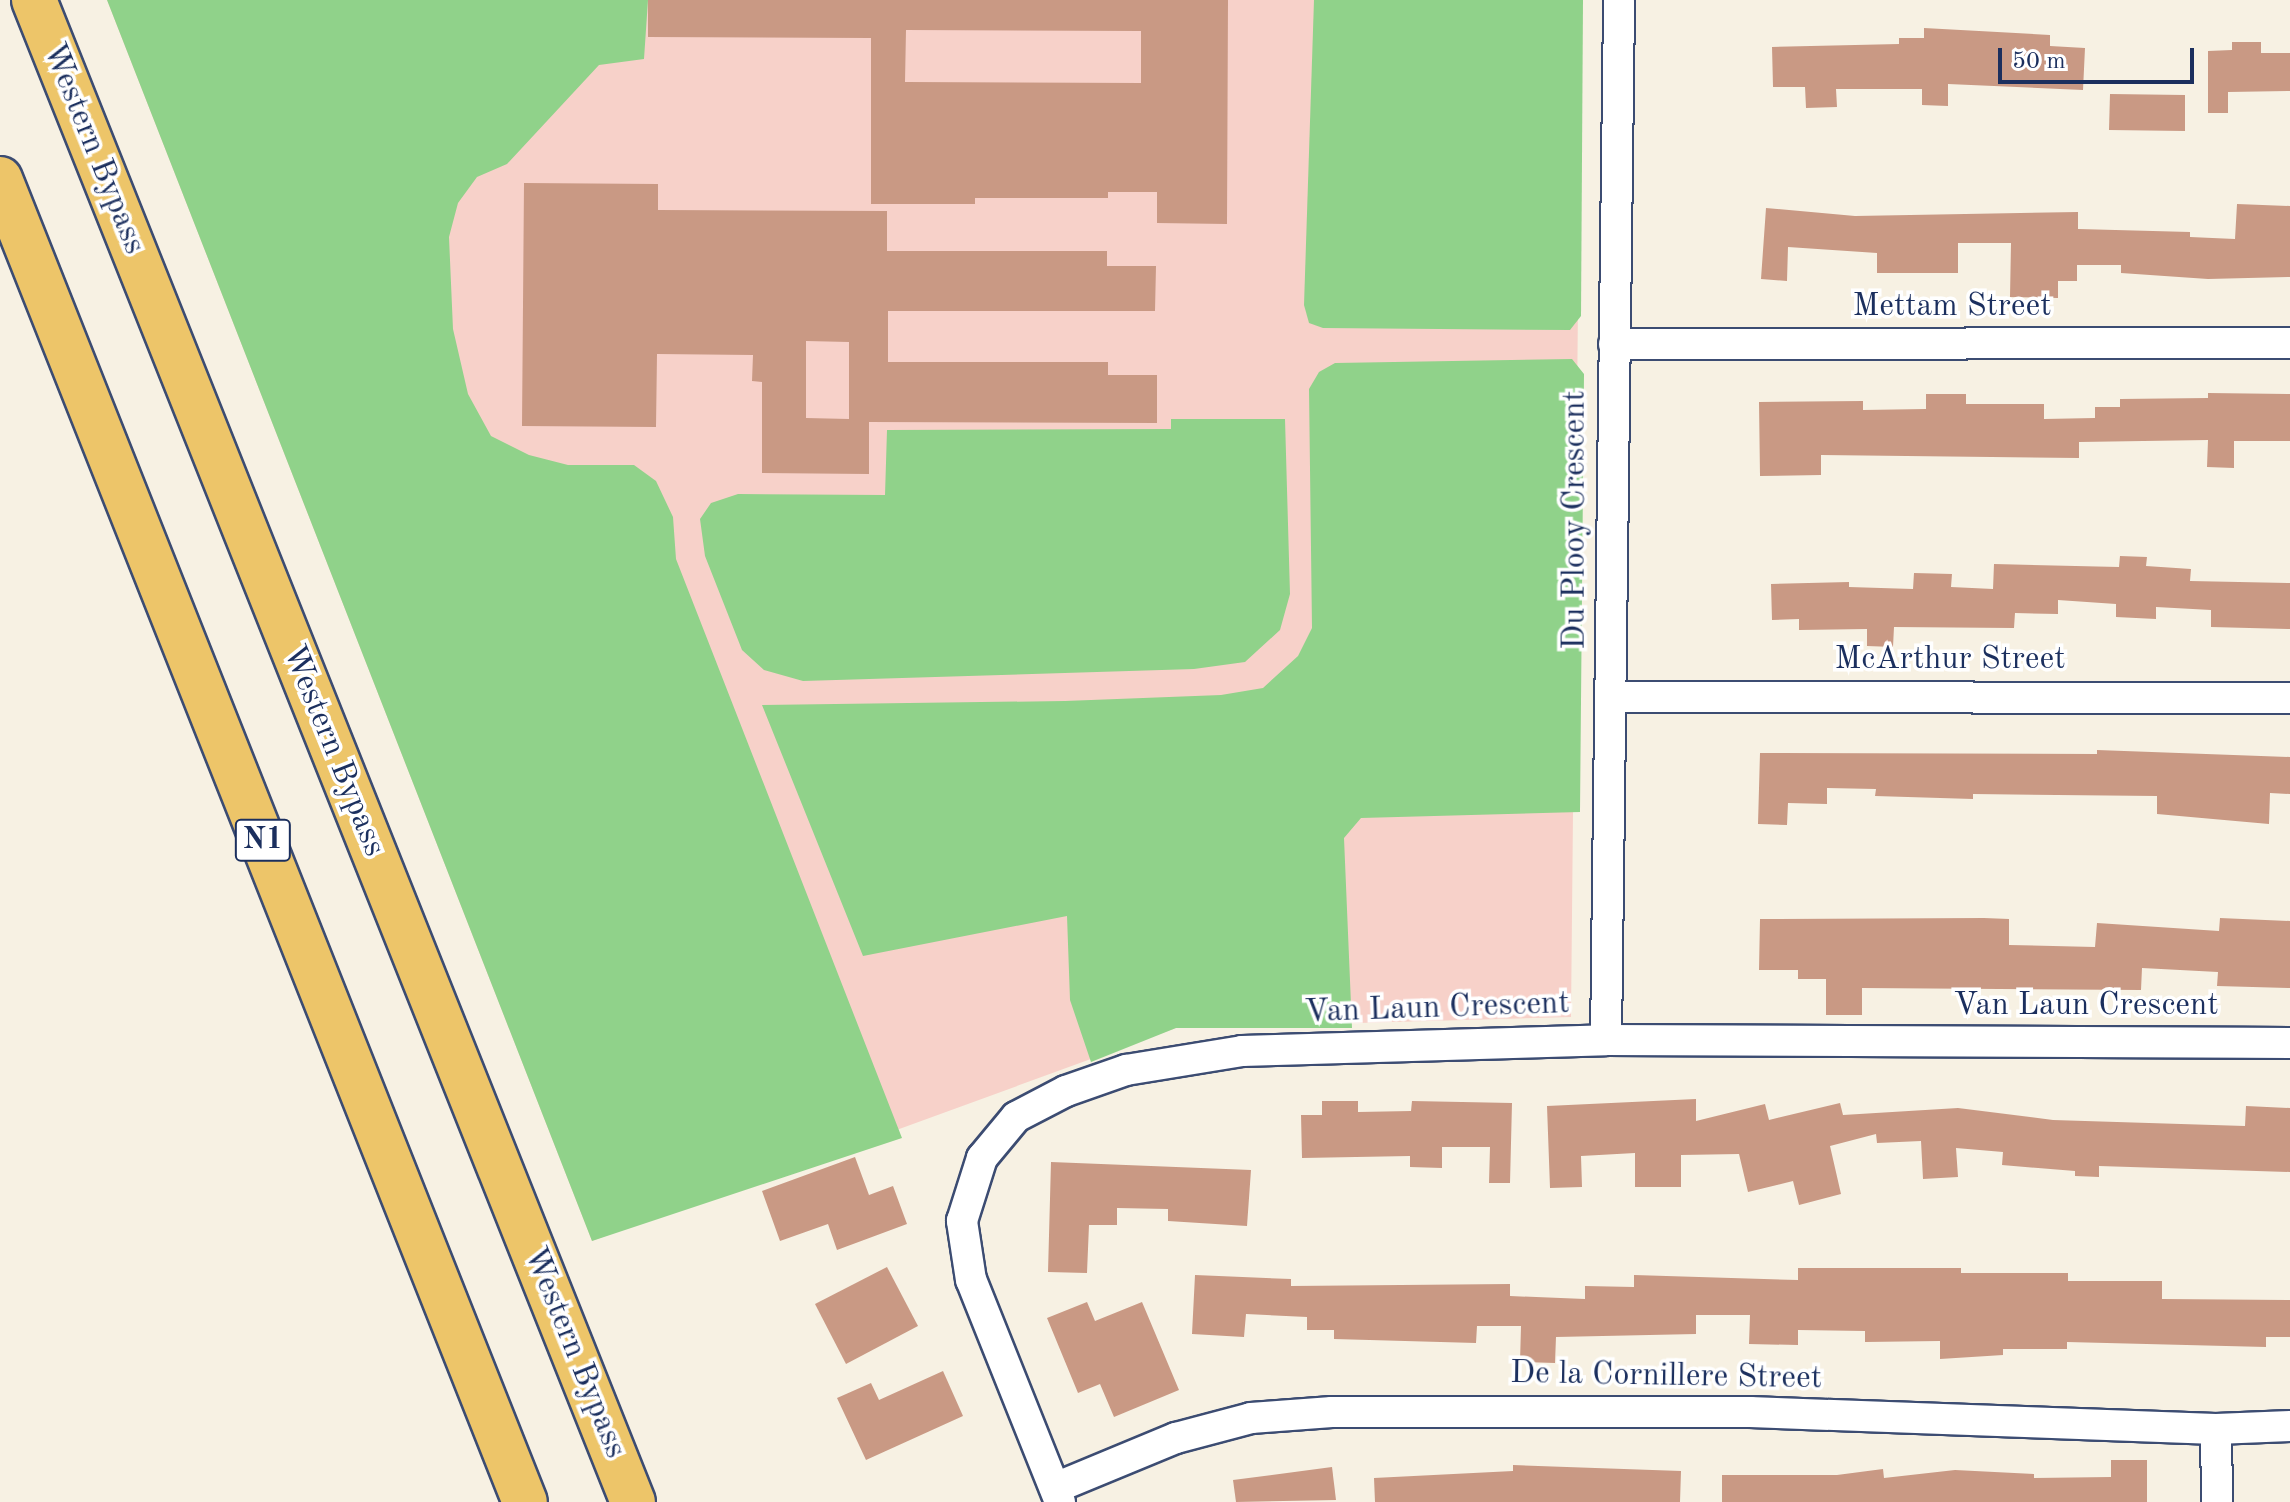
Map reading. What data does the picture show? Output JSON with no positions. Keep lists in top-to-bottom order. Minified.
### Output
{"streets":{"highway":["Western Bypass","N1"],"street":["Mettam Street","Du Plooy Crescent","McArthur Street","Van Laun Crescent","De la Cornillere Street"]},"crossings":[["Mettam Street","Du Plooy Crescent"],["Du Plooy Crescent","McArthur Street"],["Du Plooy Crescent","Van Laun Crescent"],["Van Laun Crescent","De la Cornillere Street"]],"scale_bar":"50 m"}
